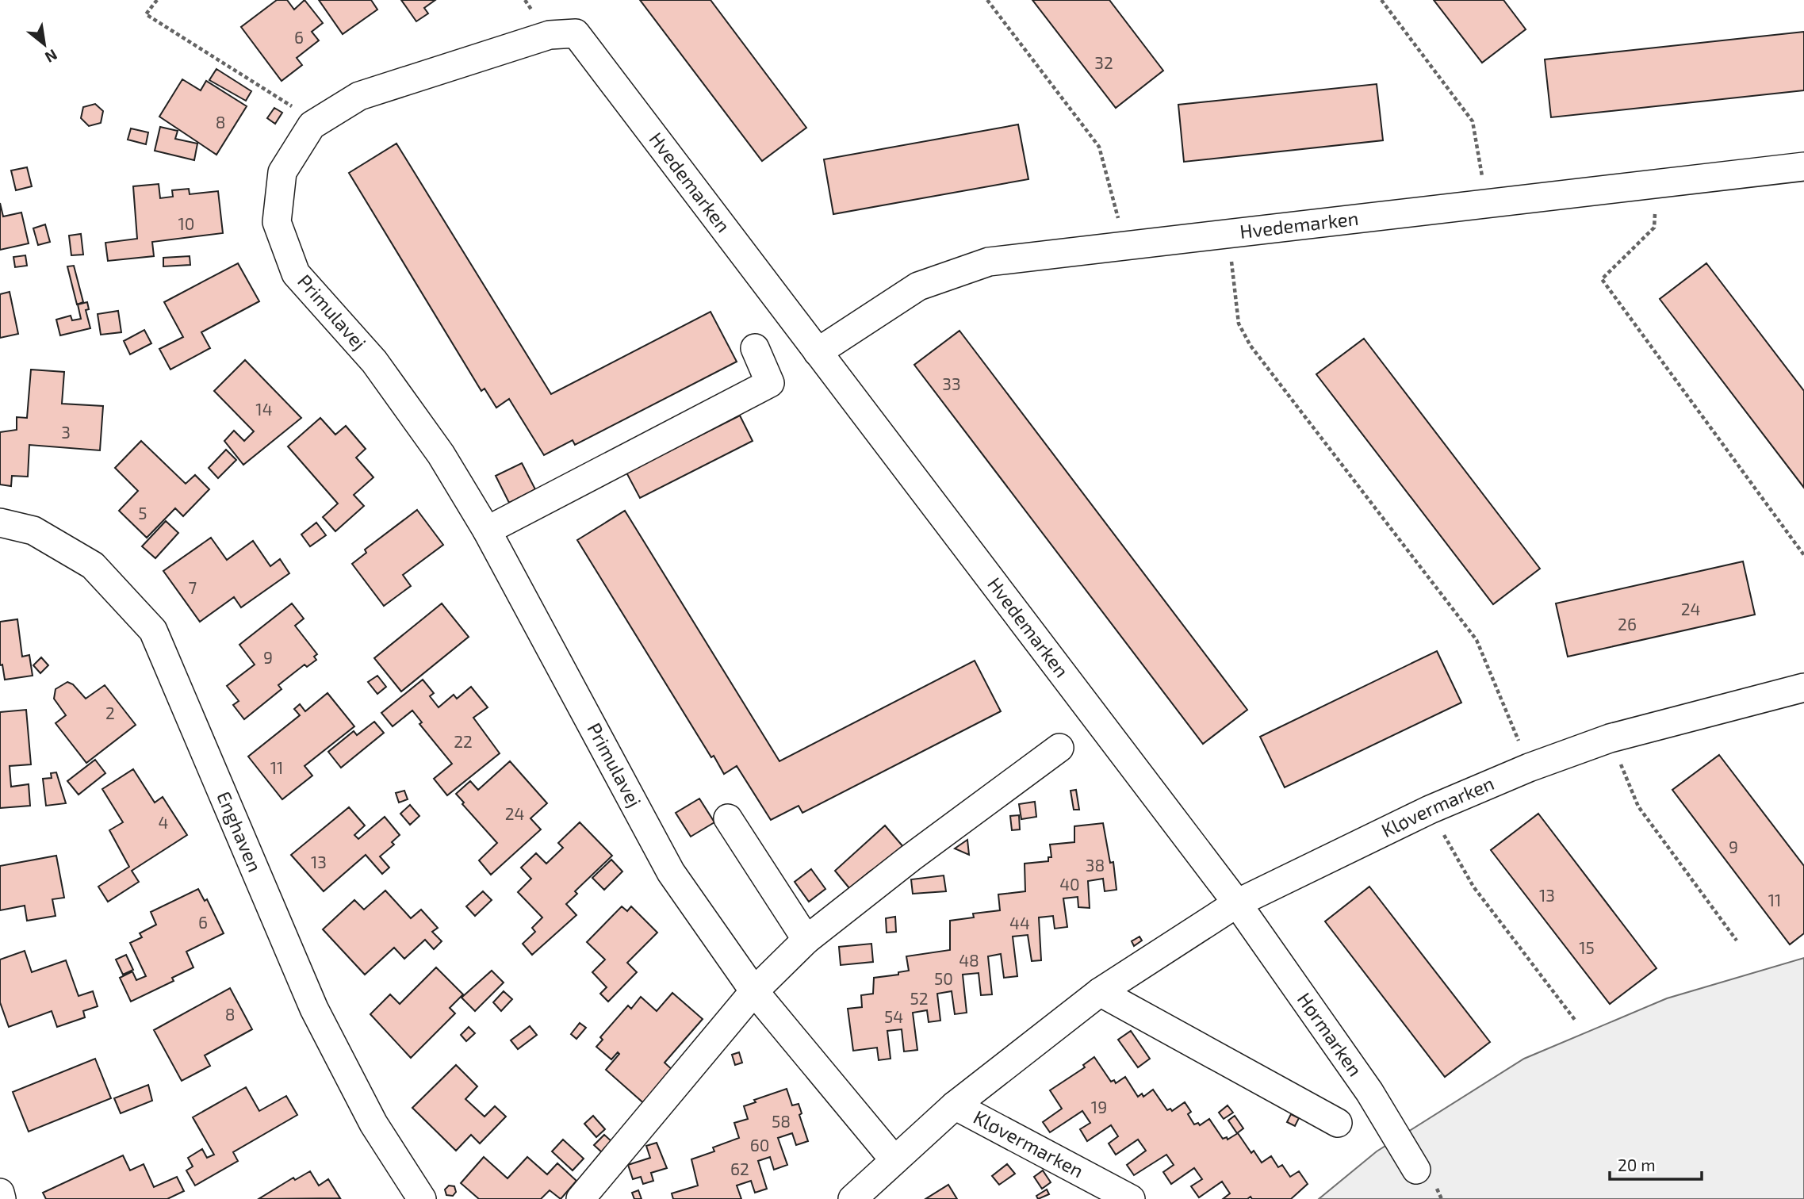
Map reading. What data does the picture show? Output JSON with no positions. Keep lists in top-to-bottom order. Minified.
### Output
{"streets":{"street":["Hvedemarken","Primulavej","Kløvermarken","Enghaven","Hørmarken"]},"crossings":[["Hvedemarken","Primulavej"],["Hvedemarken","Kløvermarken"],["Hvedemarken","Hørmarken"],["Primulavej","Kløvermarken"],["Kløvermarken","Hørmarken"]],"house_numbers":["6","32","8","10","33","14","3","5","7","24","26","9","2","22","11","24","4","9","13","38","40","13","11","6","44","15","48","50","52","8","54","19","58","60","62"],"scale_bar":"20 m","north":"bottom right"}
